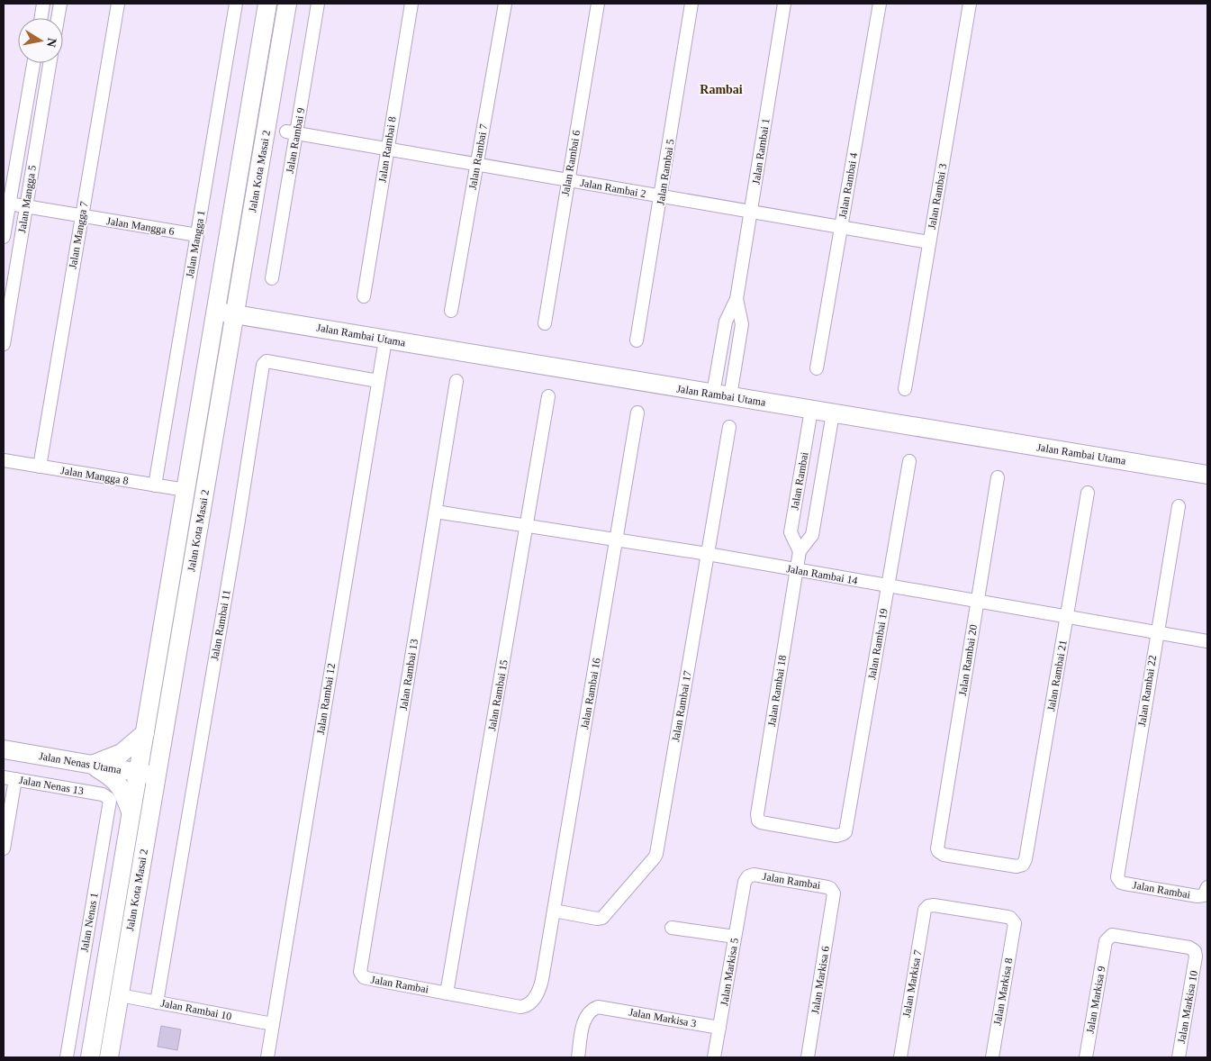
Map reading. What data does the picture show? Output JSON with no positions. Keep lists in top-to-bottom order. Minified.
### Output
{"streets":{"main road":["Jalan Kota Masai 2","Jalan Rambai Utama","Jalan Nenas Utama"],"street":["Jalan Rambai 9","Jalan Rambai 8","Jalan Rambai 1","Jalan Rambai 7","Jalan Rambai 6","Jalan Rambai 5","Jalan Rambai 4","Jalan Rambai 2","Jalan Rambai 3","Jalan Mangga 5","Jalan Mangga 6","Jalan Mangga 7","Jalan Mangga 1","Jalan Mangga 8","Jalan Rambai","Jalan Rambai 14","Jalan Rambai 11","Jalan Rambai 19","Jalan Rambai 20","Jalan Rambai 13","Jalan Rambai 21","Jalan Rambai 18","Jalan Rambai 22","Jalan Rambai 16","Jalan Rambai 15","Jalan Rambai 12","Jalan Rambai 17","Jalan Nenas 13","Jalan Nenas 1","Jalan Markisa 5","Jalan Markisa 6","Jalan Markisa 7","Jalan Markisa 8","Jalan Markisa 9","Jalan Markisa 10","Jalan Rambai 10","Jalan Markisa 3"]},"crossings":[["Jalan Rambai 9","Jalan Rambai 2"],["Jalan Rambai 8","Jalan Rambai 2"],["Jalan Rambai 1","Jalan Rambai 2"],["Jalan Rambai 1","Jalan Rambai Utama"],["Jalan Rambai 7","Jalan Rambai 2"],["Jalan Rambai 6","Jalan Rambai 2"],["Jalan Kota Masai 2","Jalan Rambai Utama"],["Jalan Kota Masai 2","Jalan Mangga 8"],["Jalan Kota Masai 2","Jalan Nenas Utama"],["Jalan Kota Masai 2","Jalan Rambai 10"],["Jalan Rambai 5","Jalan Rambai 2"],["Jalan Rambai 4","Jalan Rambai 2"],["Jalan Rambai 2","Jalan Rambai 3"],["Jalan Mangga 5","Jalan Mangga 6"],["Jalan Mangga 6","Jalan Mangga 7"],["Jalan Mangga 6","Jalan Mangga 1"],["Jalan Mangga 7","Jalan Mangga 8"],["Jalan Mangga 1","Jalan Mangga 8"],["Jalan Rambai Utama","Jalan Rambai"],["Jalan Rambai Utama","Jalan Rambai 12"],["Jalan Rambai","Jalan Rambai 14"],["Jalan Rambai","Jalan Rambai 13"],["Jalan Rambai","Jalan Rambai 18"],["Jalan Rambai","Jalan Rambai 22"],["Jalan Rambai","Jalan Rambai 16"],["Jalan Rambai","Jalan Rambai 15"],["Jalan Rambai","Jalan Markisa 5"],["Jalan Rambai","Jalan Markisa 6"],["Jalan Rambai 14","Jalan Rambai 19"],["Jalan Rambai 14","Jalan Rambai 20"],["Jalan Rambai 14","Jalan Rambai 13"],["Jalan Rambai 14","Jalan Rambai 21"],["Jalan Rambai 14","Jalan Rambai 18"],["Jalan Rambai 14","Jalan Rambai 22"],["Jalan Rambai 14","Jalan Rambai 16"],["Jalan Rambai 14","Jalan Rambai 15"],["Jalan Rambai 14","Jalan Rambai 17"],["Jalan Rambai 11","Jalan Rambai 12"],["Jalan Rambai 11","Jalan Rambai 10"],["Jalan Rambai 19","Jalan Rambai 18"],["Jalan Rambai 20","Jalan Rambai 21"],["Jalan Rambai 16","Jalan Rambai 17"],["Jalan Rambai 12","Jalan Rambai 10"],["Jalan Nenas 13","Jalan Nenas 1"],["Jalan Markisa 5","Jalan Markisa 3"],["Jalan Markisa 7","Jalan Markisa 8"],["Jalan Markisa 9","Jalan Markisa 10"]],"districts":["Rambai"],"north":"right"}
